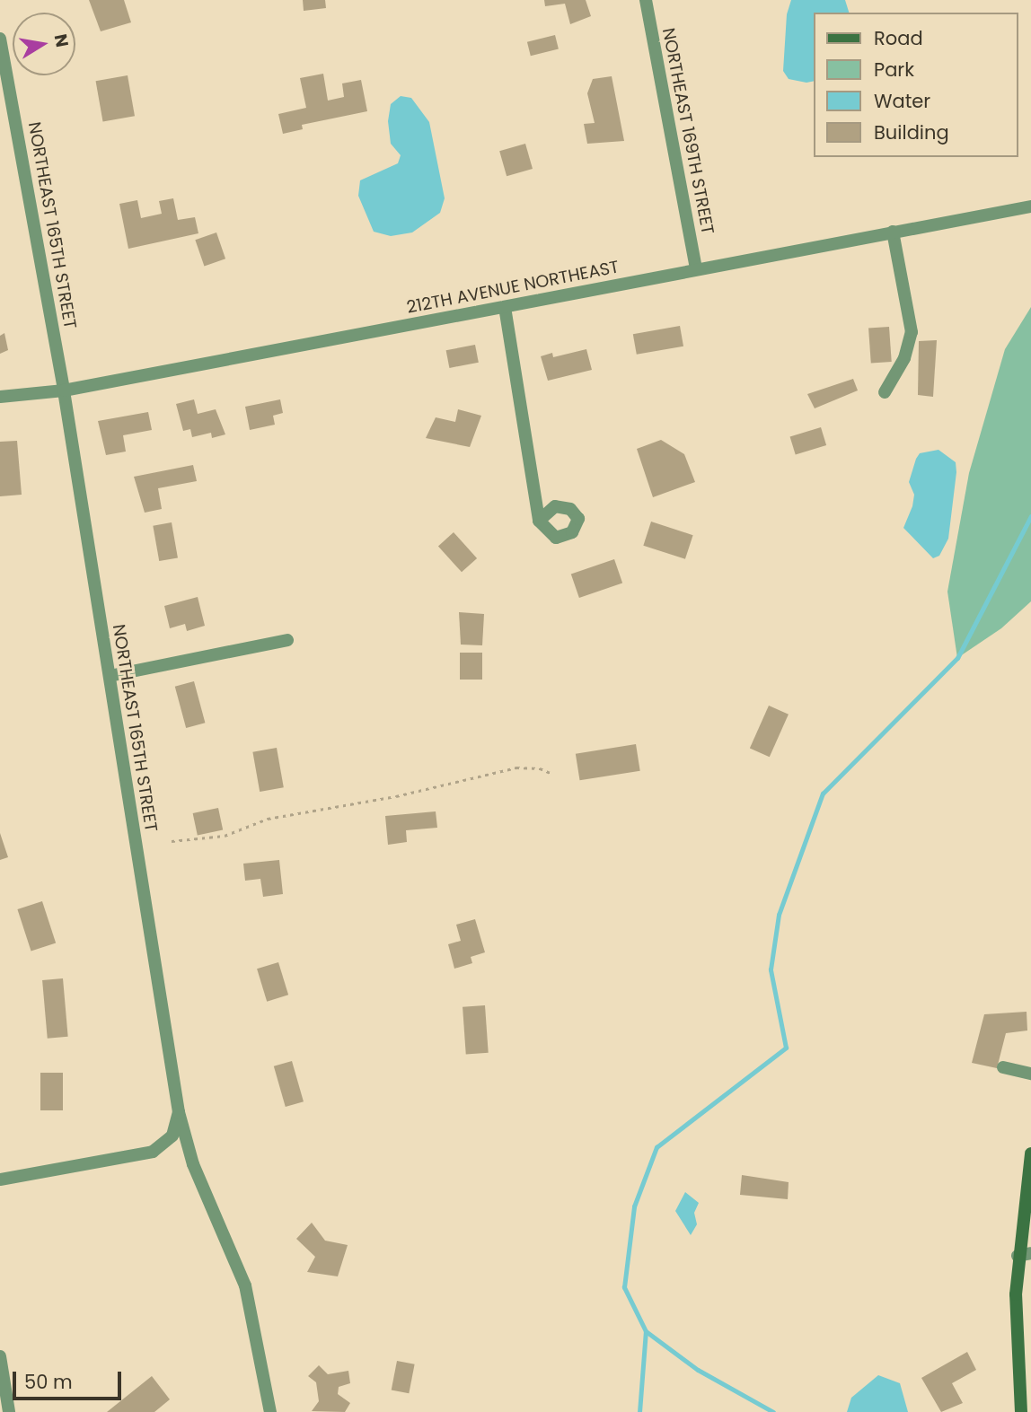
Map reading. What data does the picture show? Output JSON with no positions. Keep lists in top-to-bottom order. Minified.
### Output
{"streets":{"street":["NORTHEAST 169TH STREET","NORTHEAST 165TH STREET","212TH AVENUE NORTHEAST"]},"crossings":[["NORTHEAST 169TH STREET","212TH AVENUE NORTHEAST"],["NORTHEAST 165TH STREET","212TH AVENUE NORTHEAST"]],"legend":["Road","Park","Water","Building"],"scale_bar":"50 m","north":"right"}
